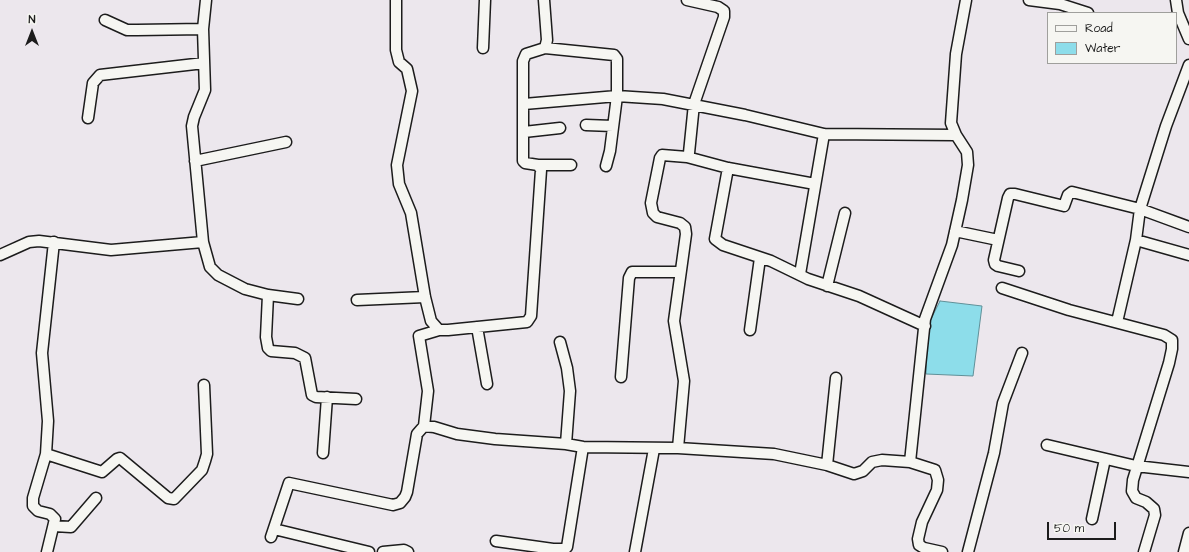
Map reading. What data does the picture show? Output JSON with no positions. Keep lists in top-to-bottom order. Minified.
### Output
{"legend":["Road","Water"],"scale_bar":"50 m","north":"top"}
